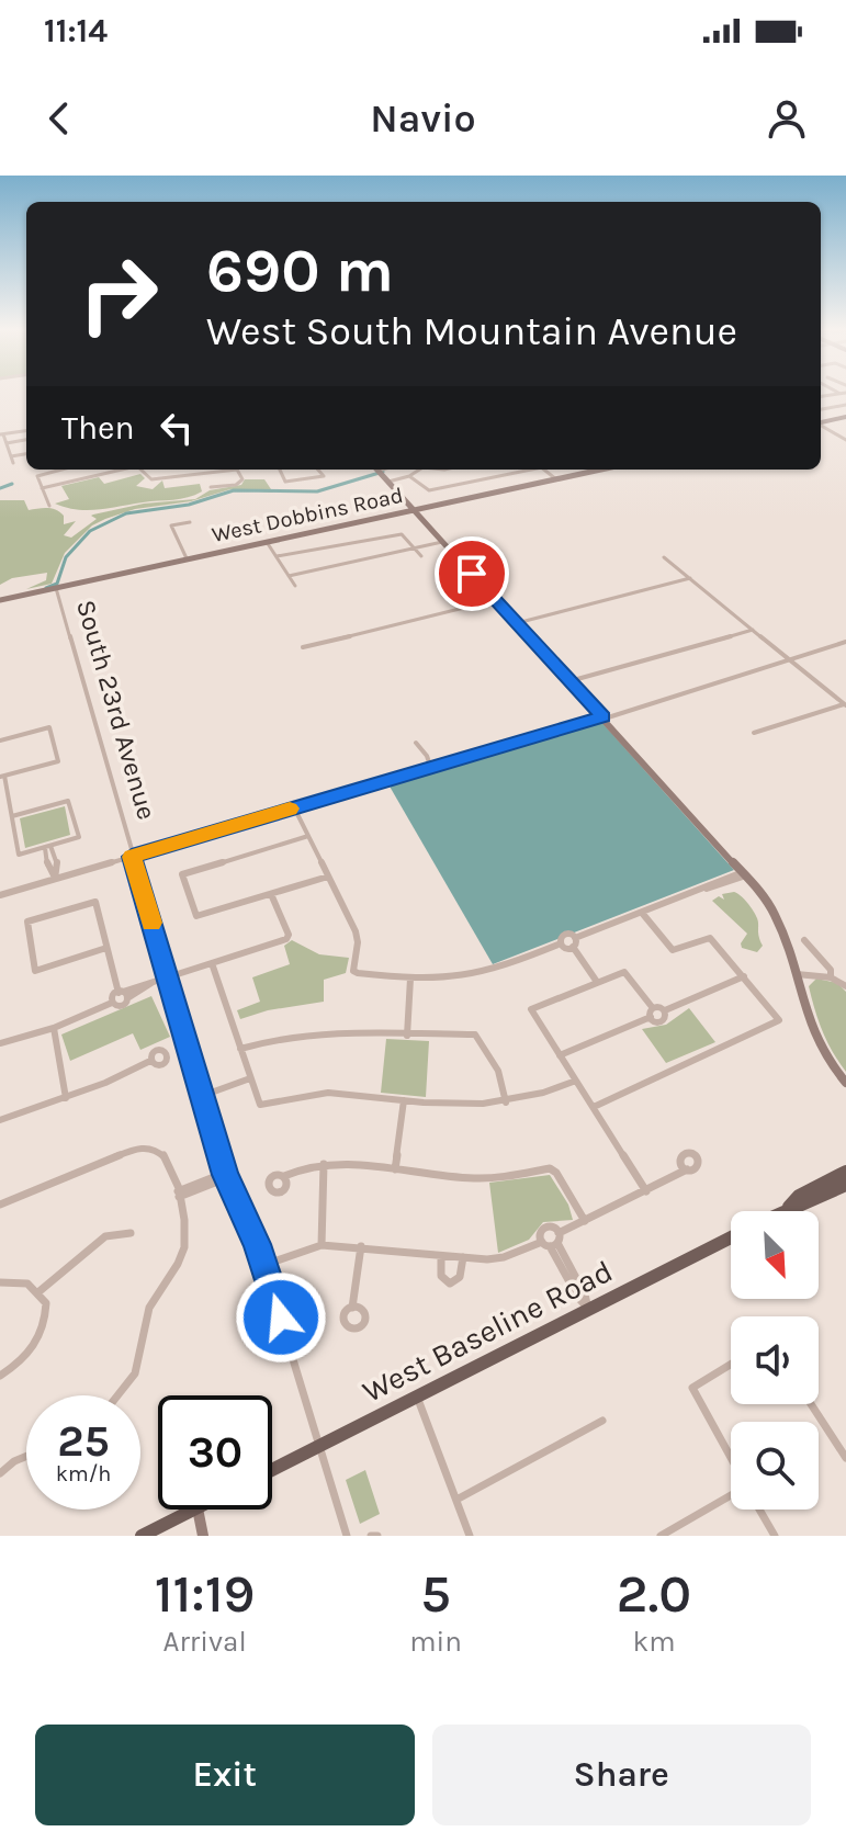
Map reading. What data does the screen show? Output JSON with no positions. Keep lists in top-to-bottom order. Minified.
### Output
{"streets":{"main road":["West Baseline Road"],"street":["West Dobbins Road","South 23rd Avenue"]},"crossings":[["West Dobbins Road","South 23rd Avenue"],["South 23rd Avenue","West Baseline Road"]],"north":"bottom right","page":{"status":"11:14","header":"Navio","turn":["690 m","West South Mountain Avenue"],"then":"Then","speed":"25 km/h","limit":"30","eta":["11:19","Arrival","5","min","2.0","km"],"buttons":["Exit","Share"]}}
